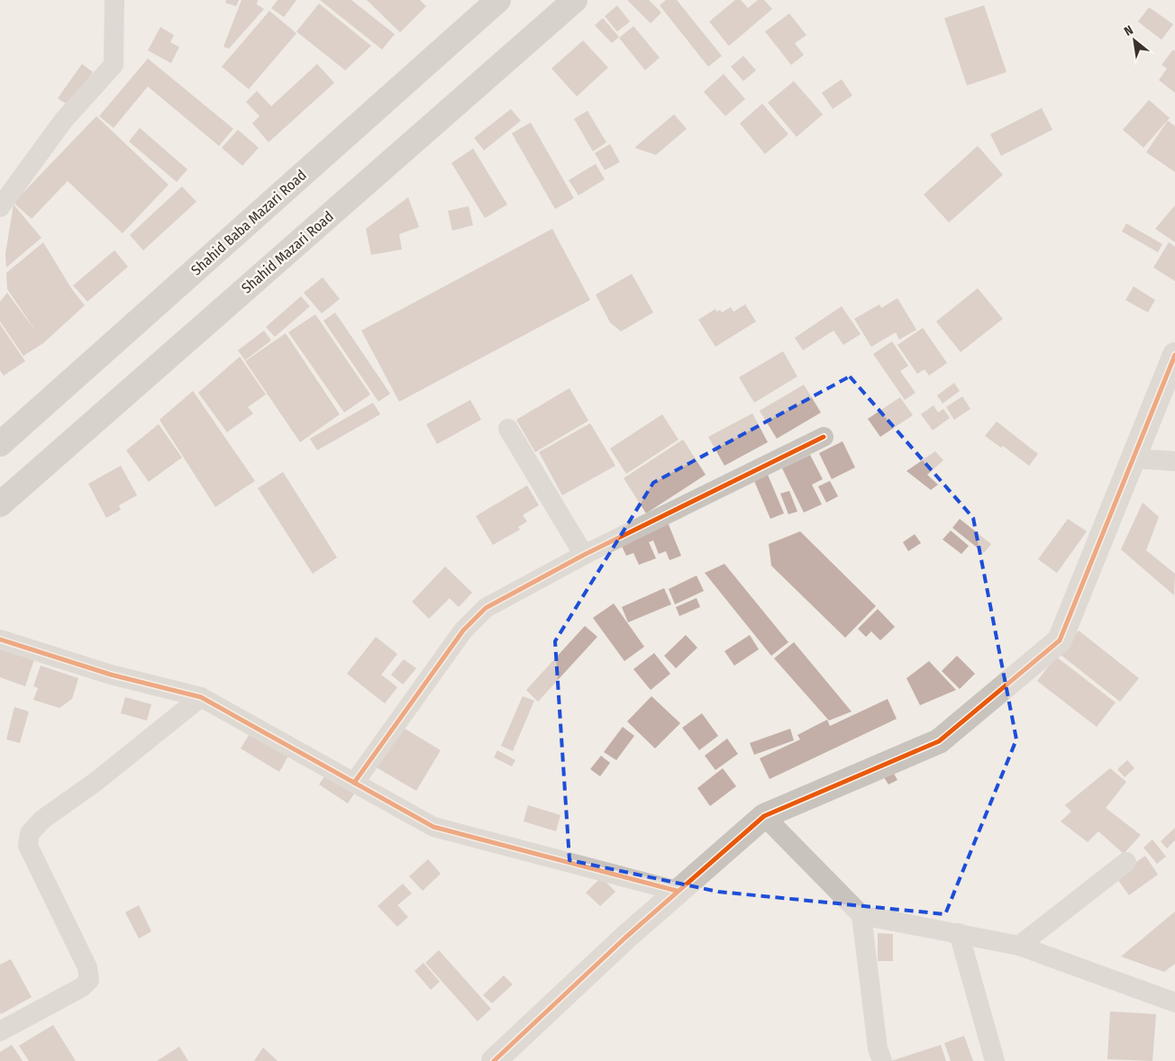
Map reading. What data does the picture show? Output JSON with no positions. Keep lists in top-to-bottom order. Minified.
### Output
{"streets":{"main road":["Shahid Baba Mazari Road","Shahid Mazari Road"]},"north":"top left"}
